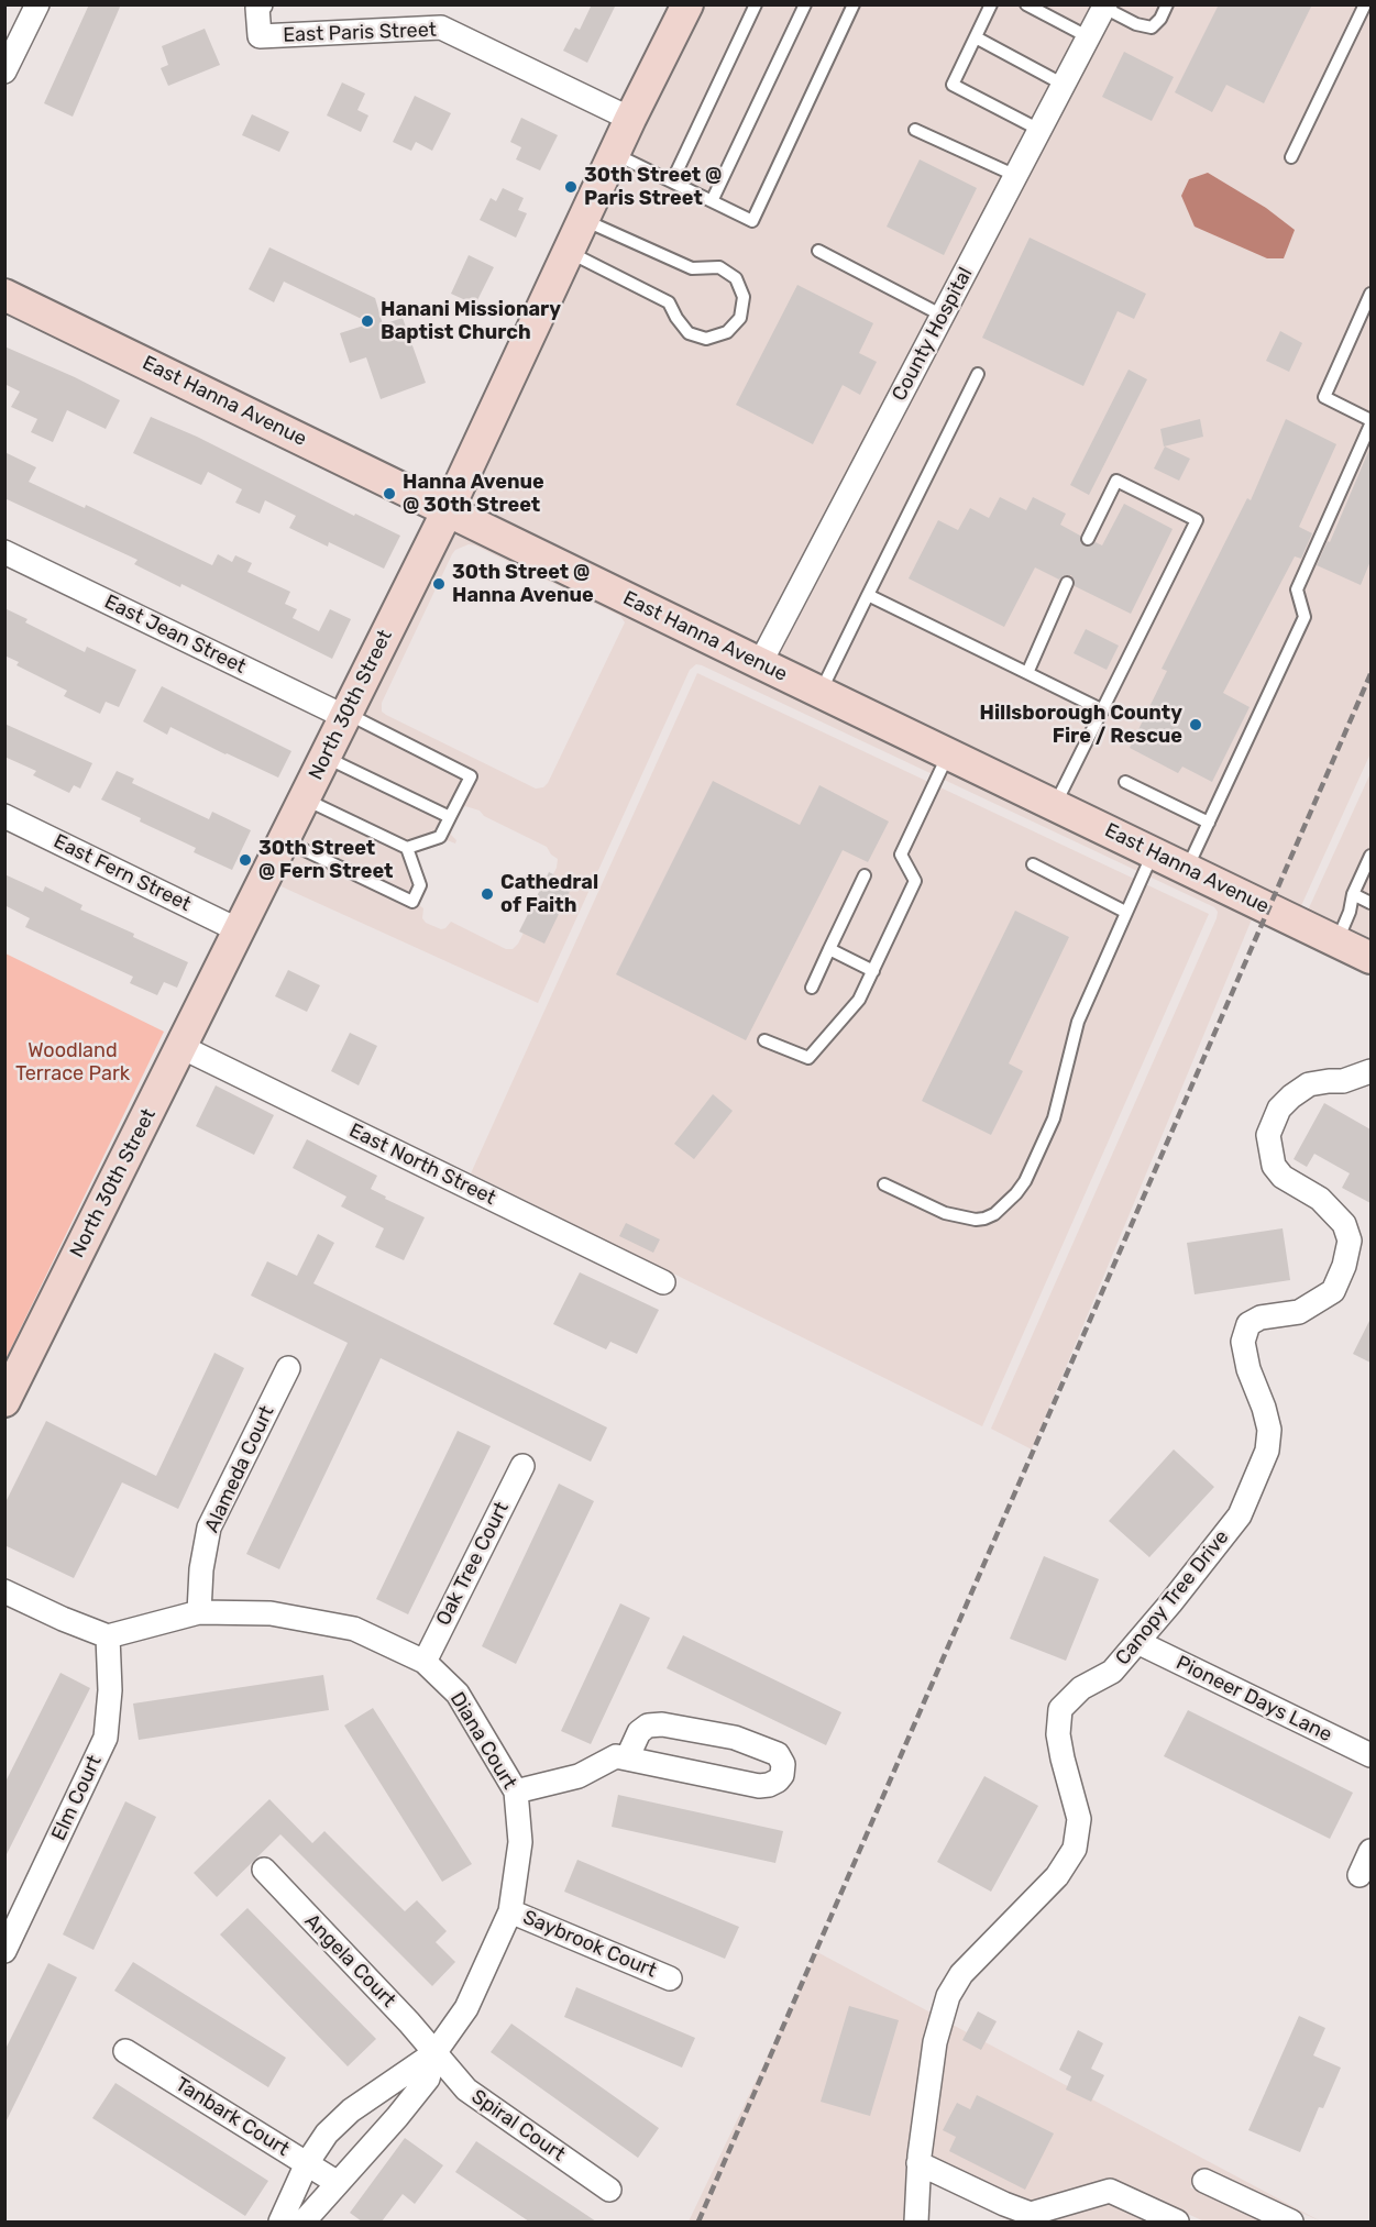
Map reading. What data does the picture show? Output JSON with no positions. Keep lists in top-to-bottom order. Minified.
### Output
{"streets":{"street":["East Paris Street","County Hospital","East Hanna Avenue","East Jean Street","North 30th Street","East Fern Street","East North Street","Alameda Court","Oak Tree Court","Canopy Tree Drive","Pioneer Days Lane","Diana Court","Elm Court","Saybrook Court","Angela Court","Tanbark Court","Spiral Court"]},"crossings":[["East Paris Street","North 30th Street"],["County Hospital","East Hanna Avenue"],["East Hanna Avenue","North 30th Street"],["East Jean Street","North 30th Street"],["North 30th Street","East Fern Street"],["North 30th Street","East North Street"],["Alameda Court","Diana Court"],["Oak Tree Court","Diana Court"],["Canopy Tree Drive","Pioneer Days Lane"],["Diana Court","Elm Court"],["Diana Court","Saybrook Court"],["Diana Court","Angela Court"],["Diana Court","Tanbark Court"],["Diana Court","Spiral Court"],["Angela Court","Spiral Court"]],"parks":["Woodland Terrace Park"],"places":["30th Street @ Paris Street","Hanani Missionary Baptist Church","Hanna Avenue @ 30th Street","30th Street @ Hanna Avenue","Hillsborough County Fire / Rescue","30th Street @ Fern Street","Cathedral of Faith"]}
